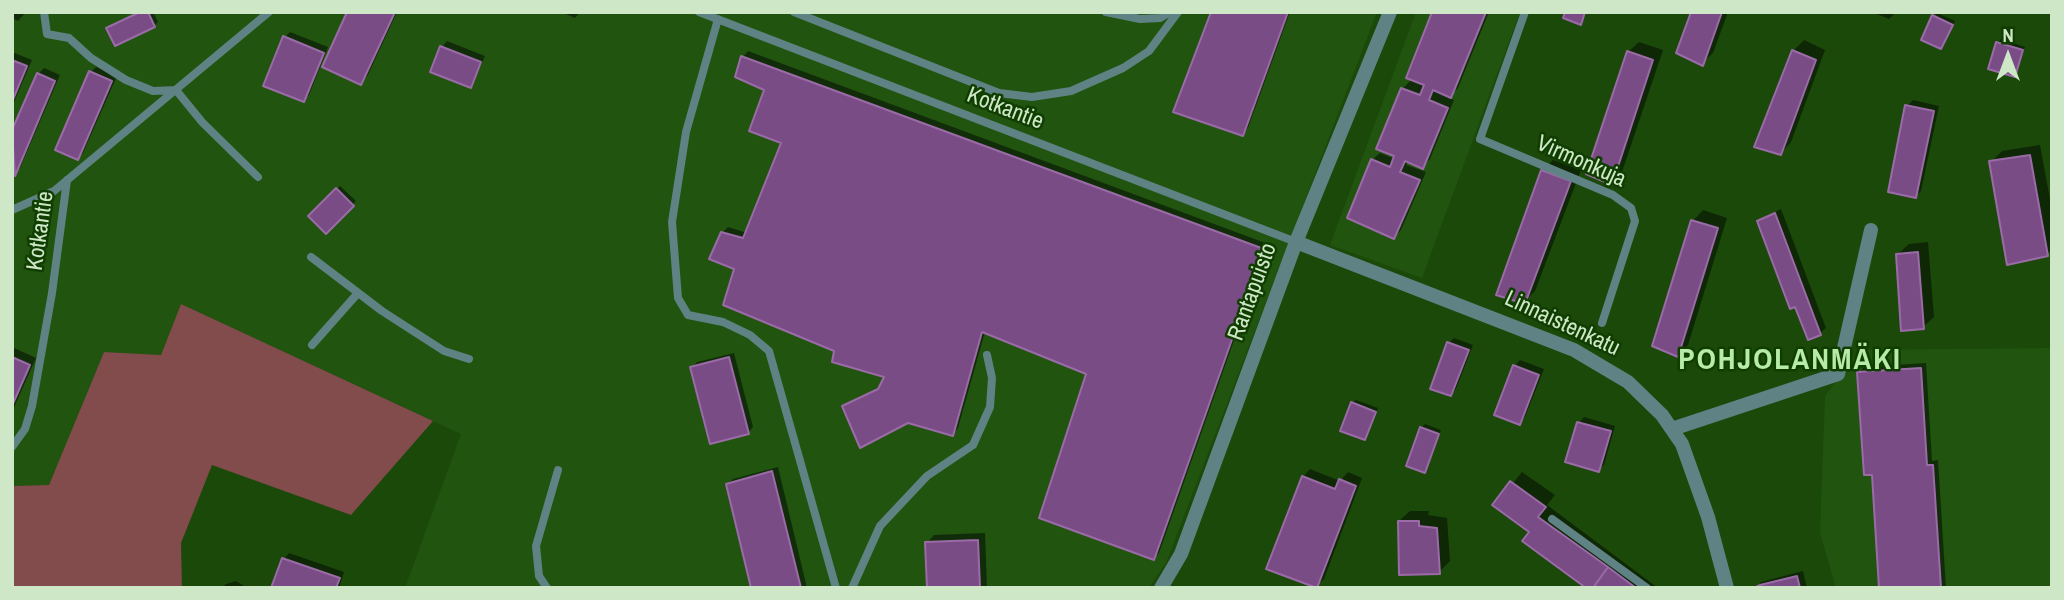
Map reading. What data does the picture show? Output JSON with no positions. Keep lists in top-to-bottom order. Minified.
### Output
{"streets":{"street":["Rantapuisto","Linnaistenkatu"],"lane":["Kotkantie","Virmonkuja"]},"crossings":[["Kotkantie","Rantapuisto"],["Kotkantie","Linnaistenkatu"],["Rantapuisto","Linnaistenkatu"]],"districts":["POHJOLANMÄKI"],"north":"top"}
